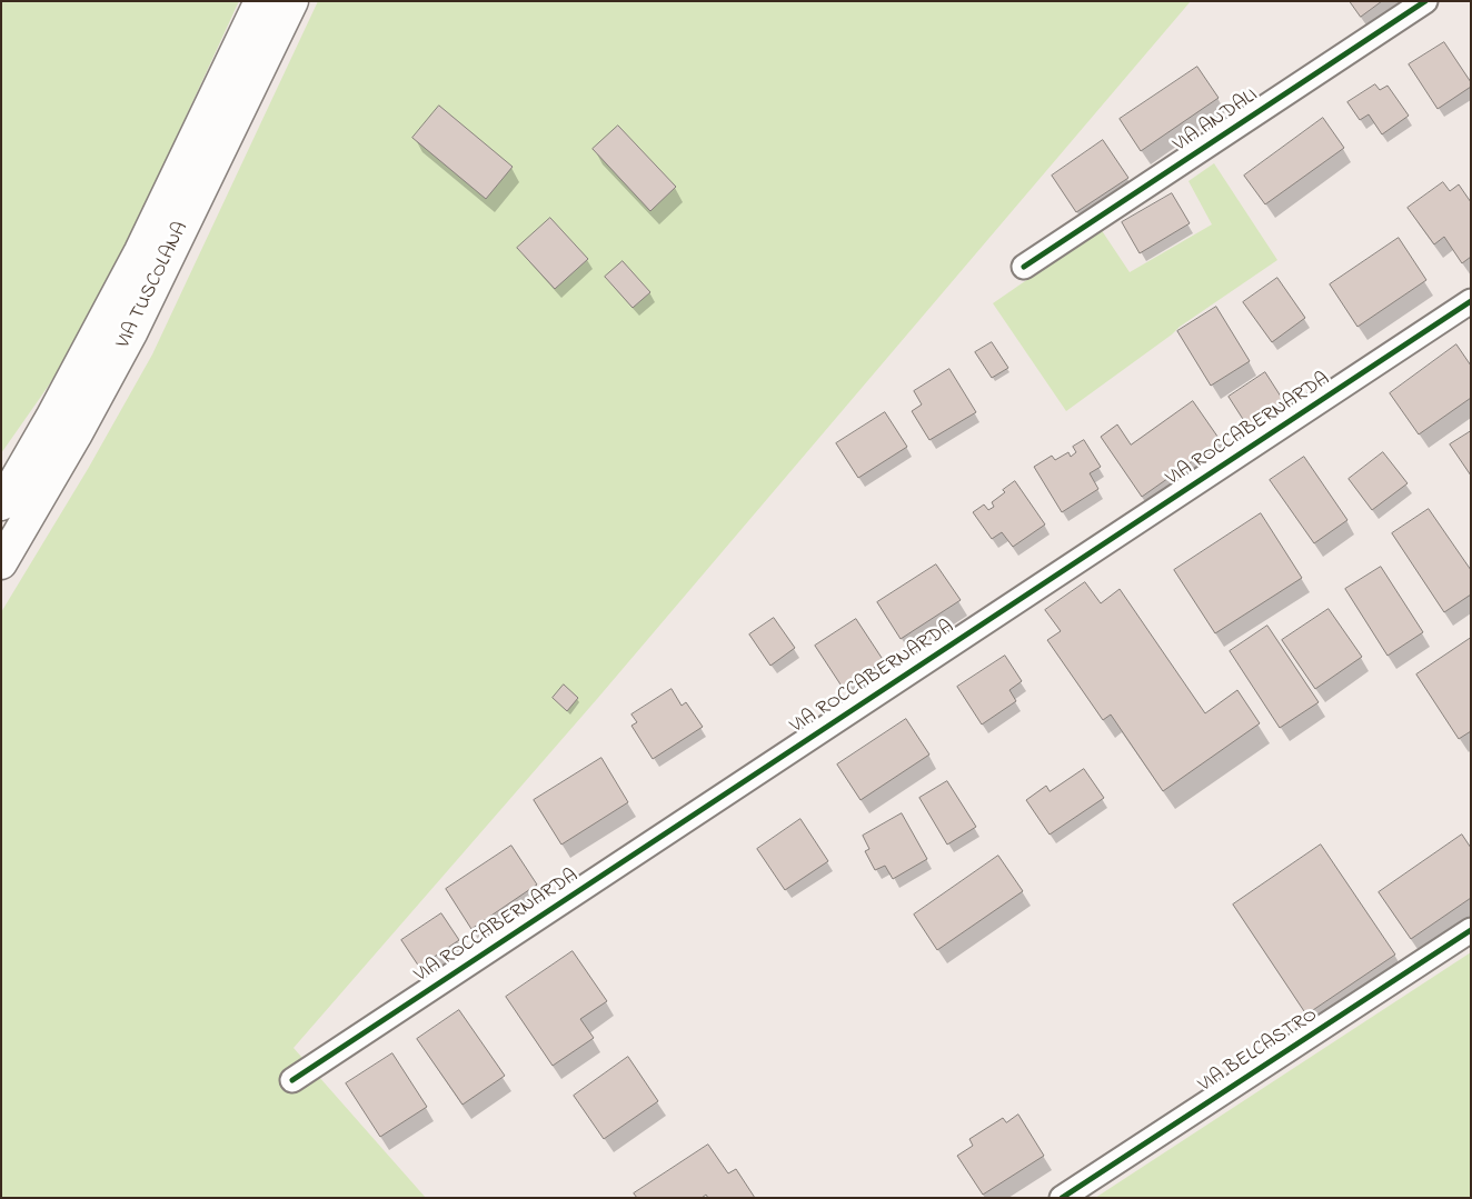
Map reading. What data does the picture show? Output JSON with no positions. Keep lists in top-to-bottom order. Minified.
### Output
{"streets":{"main road":["VIA TUSCOLANA"],"street":["VIA ANDALI","VIA ROCCABERNARDA","VIA BELCASTRO"]}}
